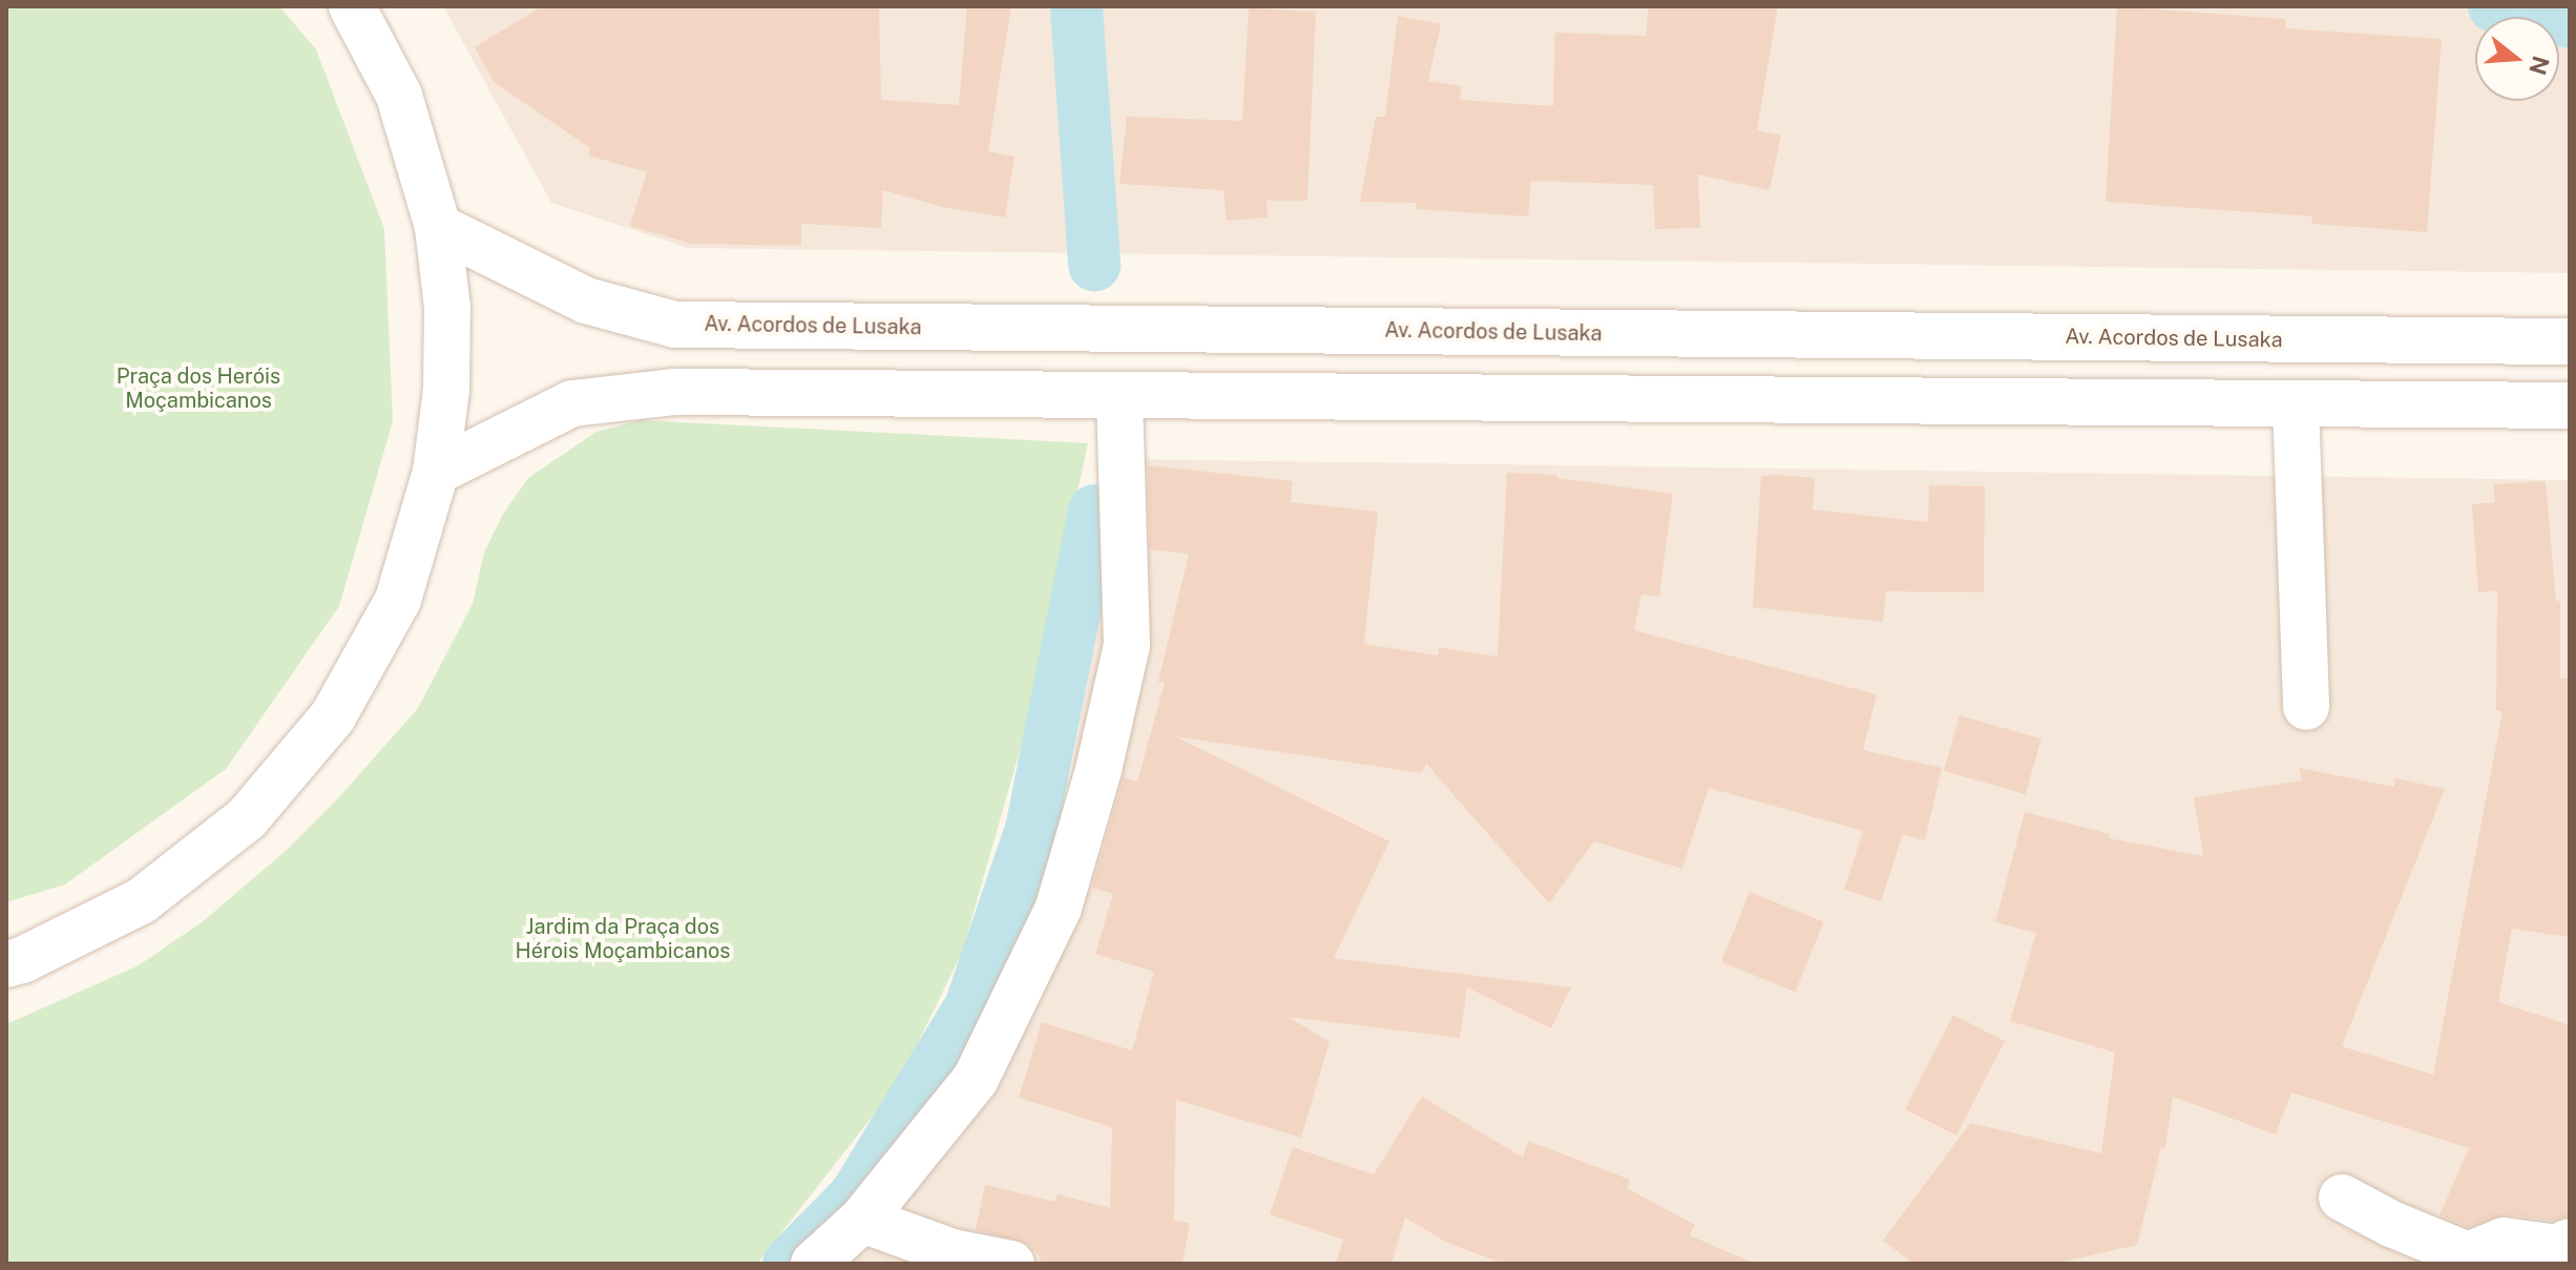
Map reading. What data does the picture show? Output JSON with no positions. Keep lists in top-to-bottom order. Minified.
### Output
{"streets":{"main road":["Av. Acordos de Lusaka"]},"parks":["Praça dos Heróis Moçambicanos","Jardim da Praça dos Hérois Moçambicanos"],"north":"right"}
